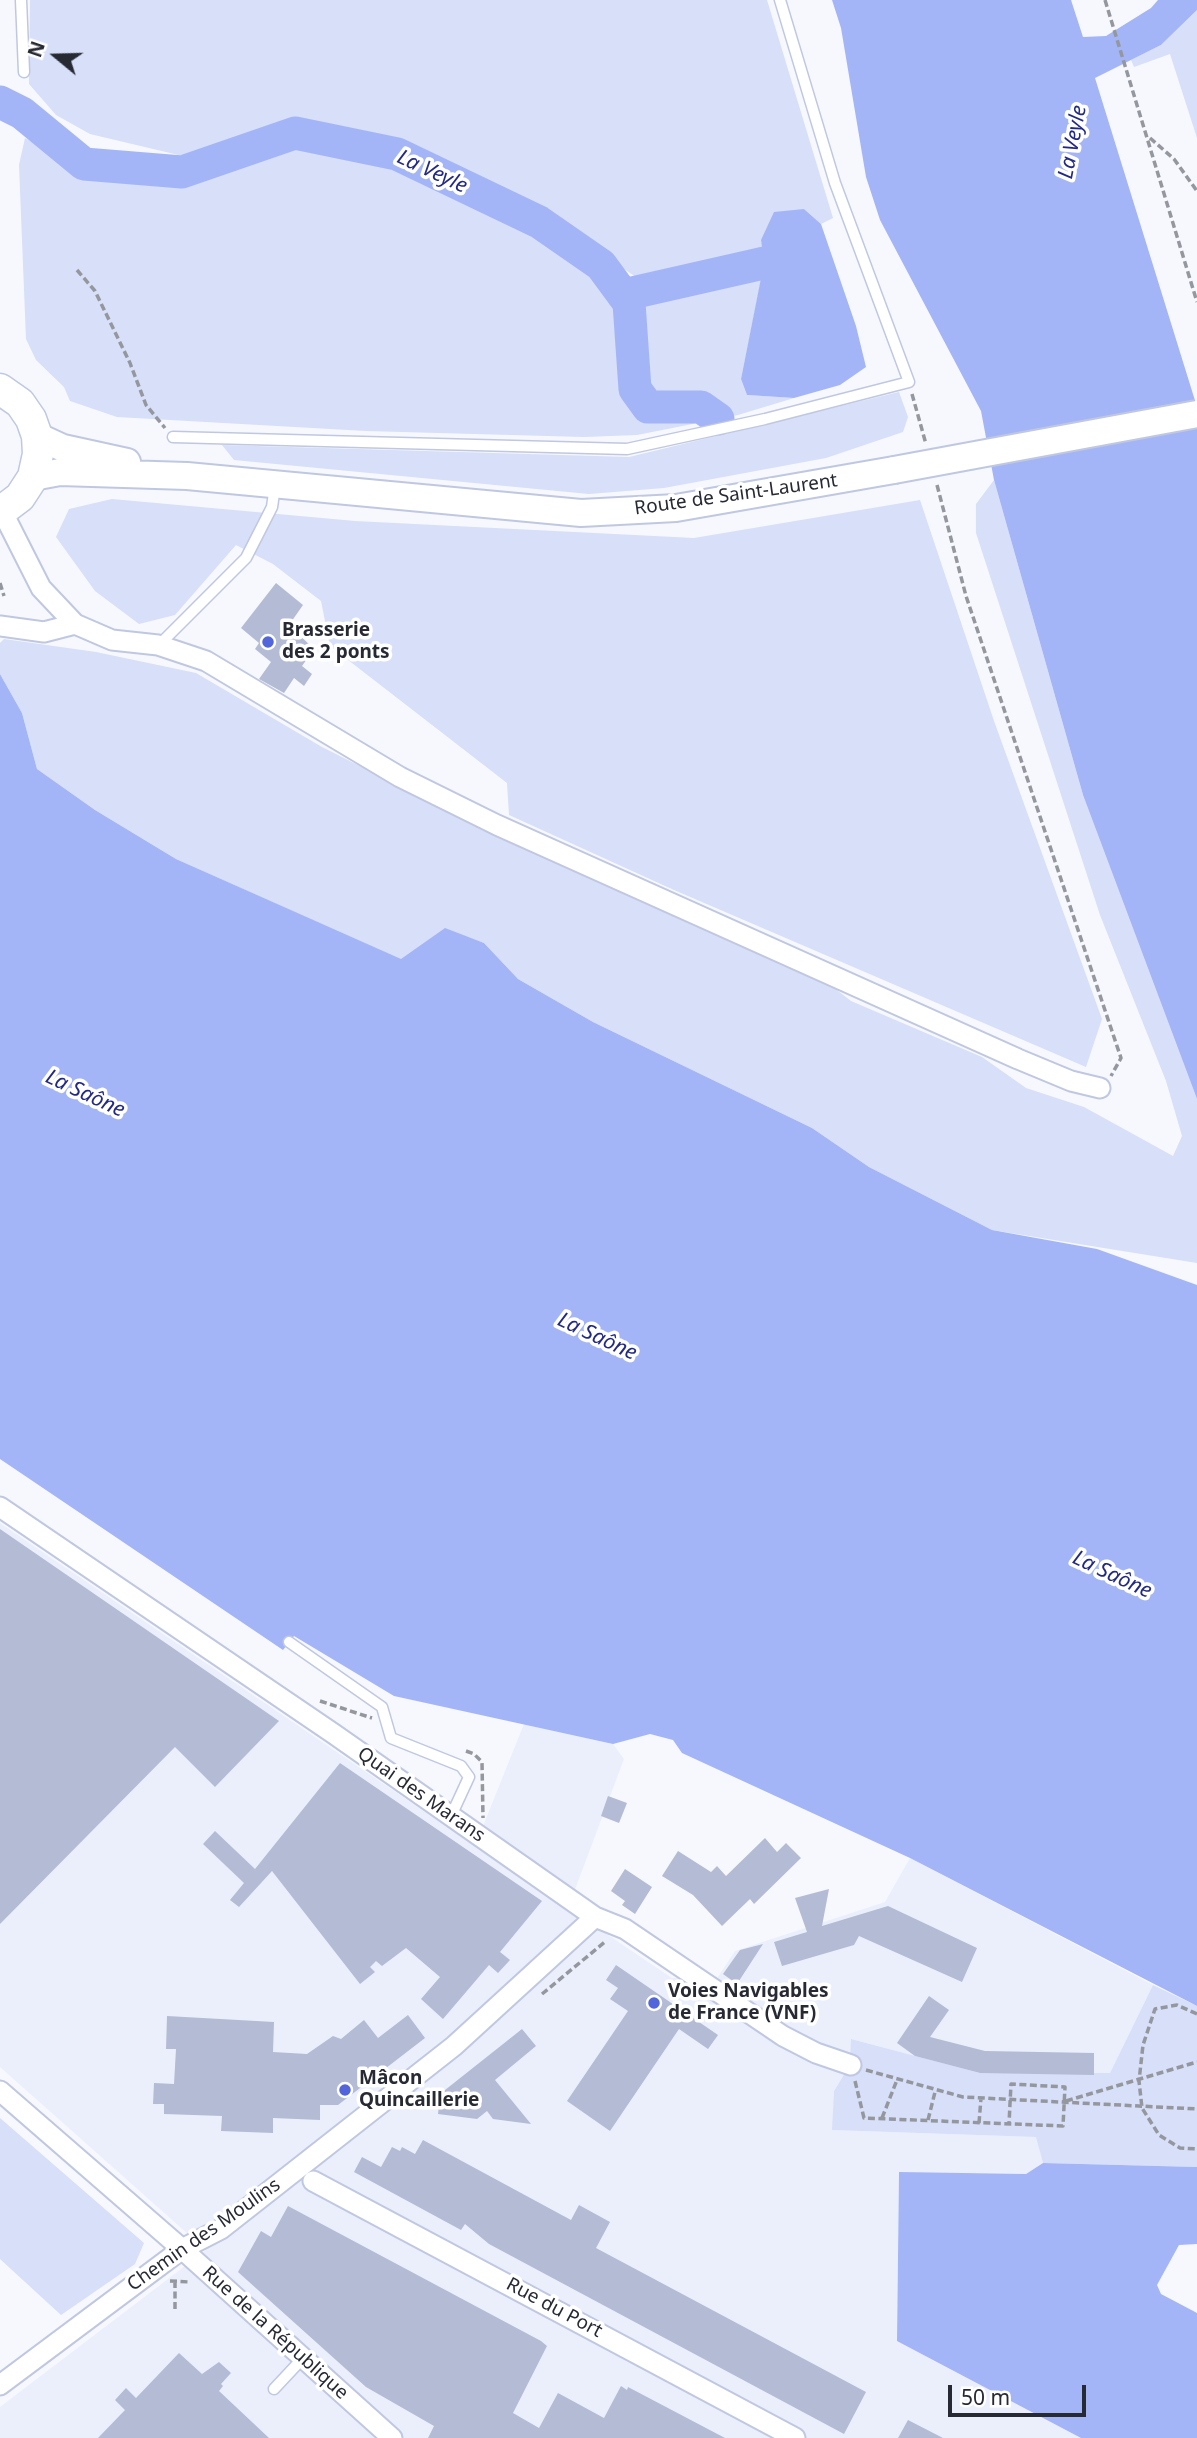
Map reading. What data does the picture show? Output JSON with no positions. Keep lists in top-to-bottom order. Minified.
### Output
{"streets":{"main road":["Route de Saint-Laurent"],"street":["Quai des Marans","Chemin des Moulins","Rue du Port","Rue de la République"]},"crossings":[["Quai des Marans","Chemin des Moulins"],["Chemin des Moulins","Rue de la République"]],"water":["La Veyle","La Saône"],"places":["Brasserie des 2 ponts","Voies Navigables de France (VNF)","Mâcon Quincaillerie"],"scale_bar":"50 m","north":"left"}
